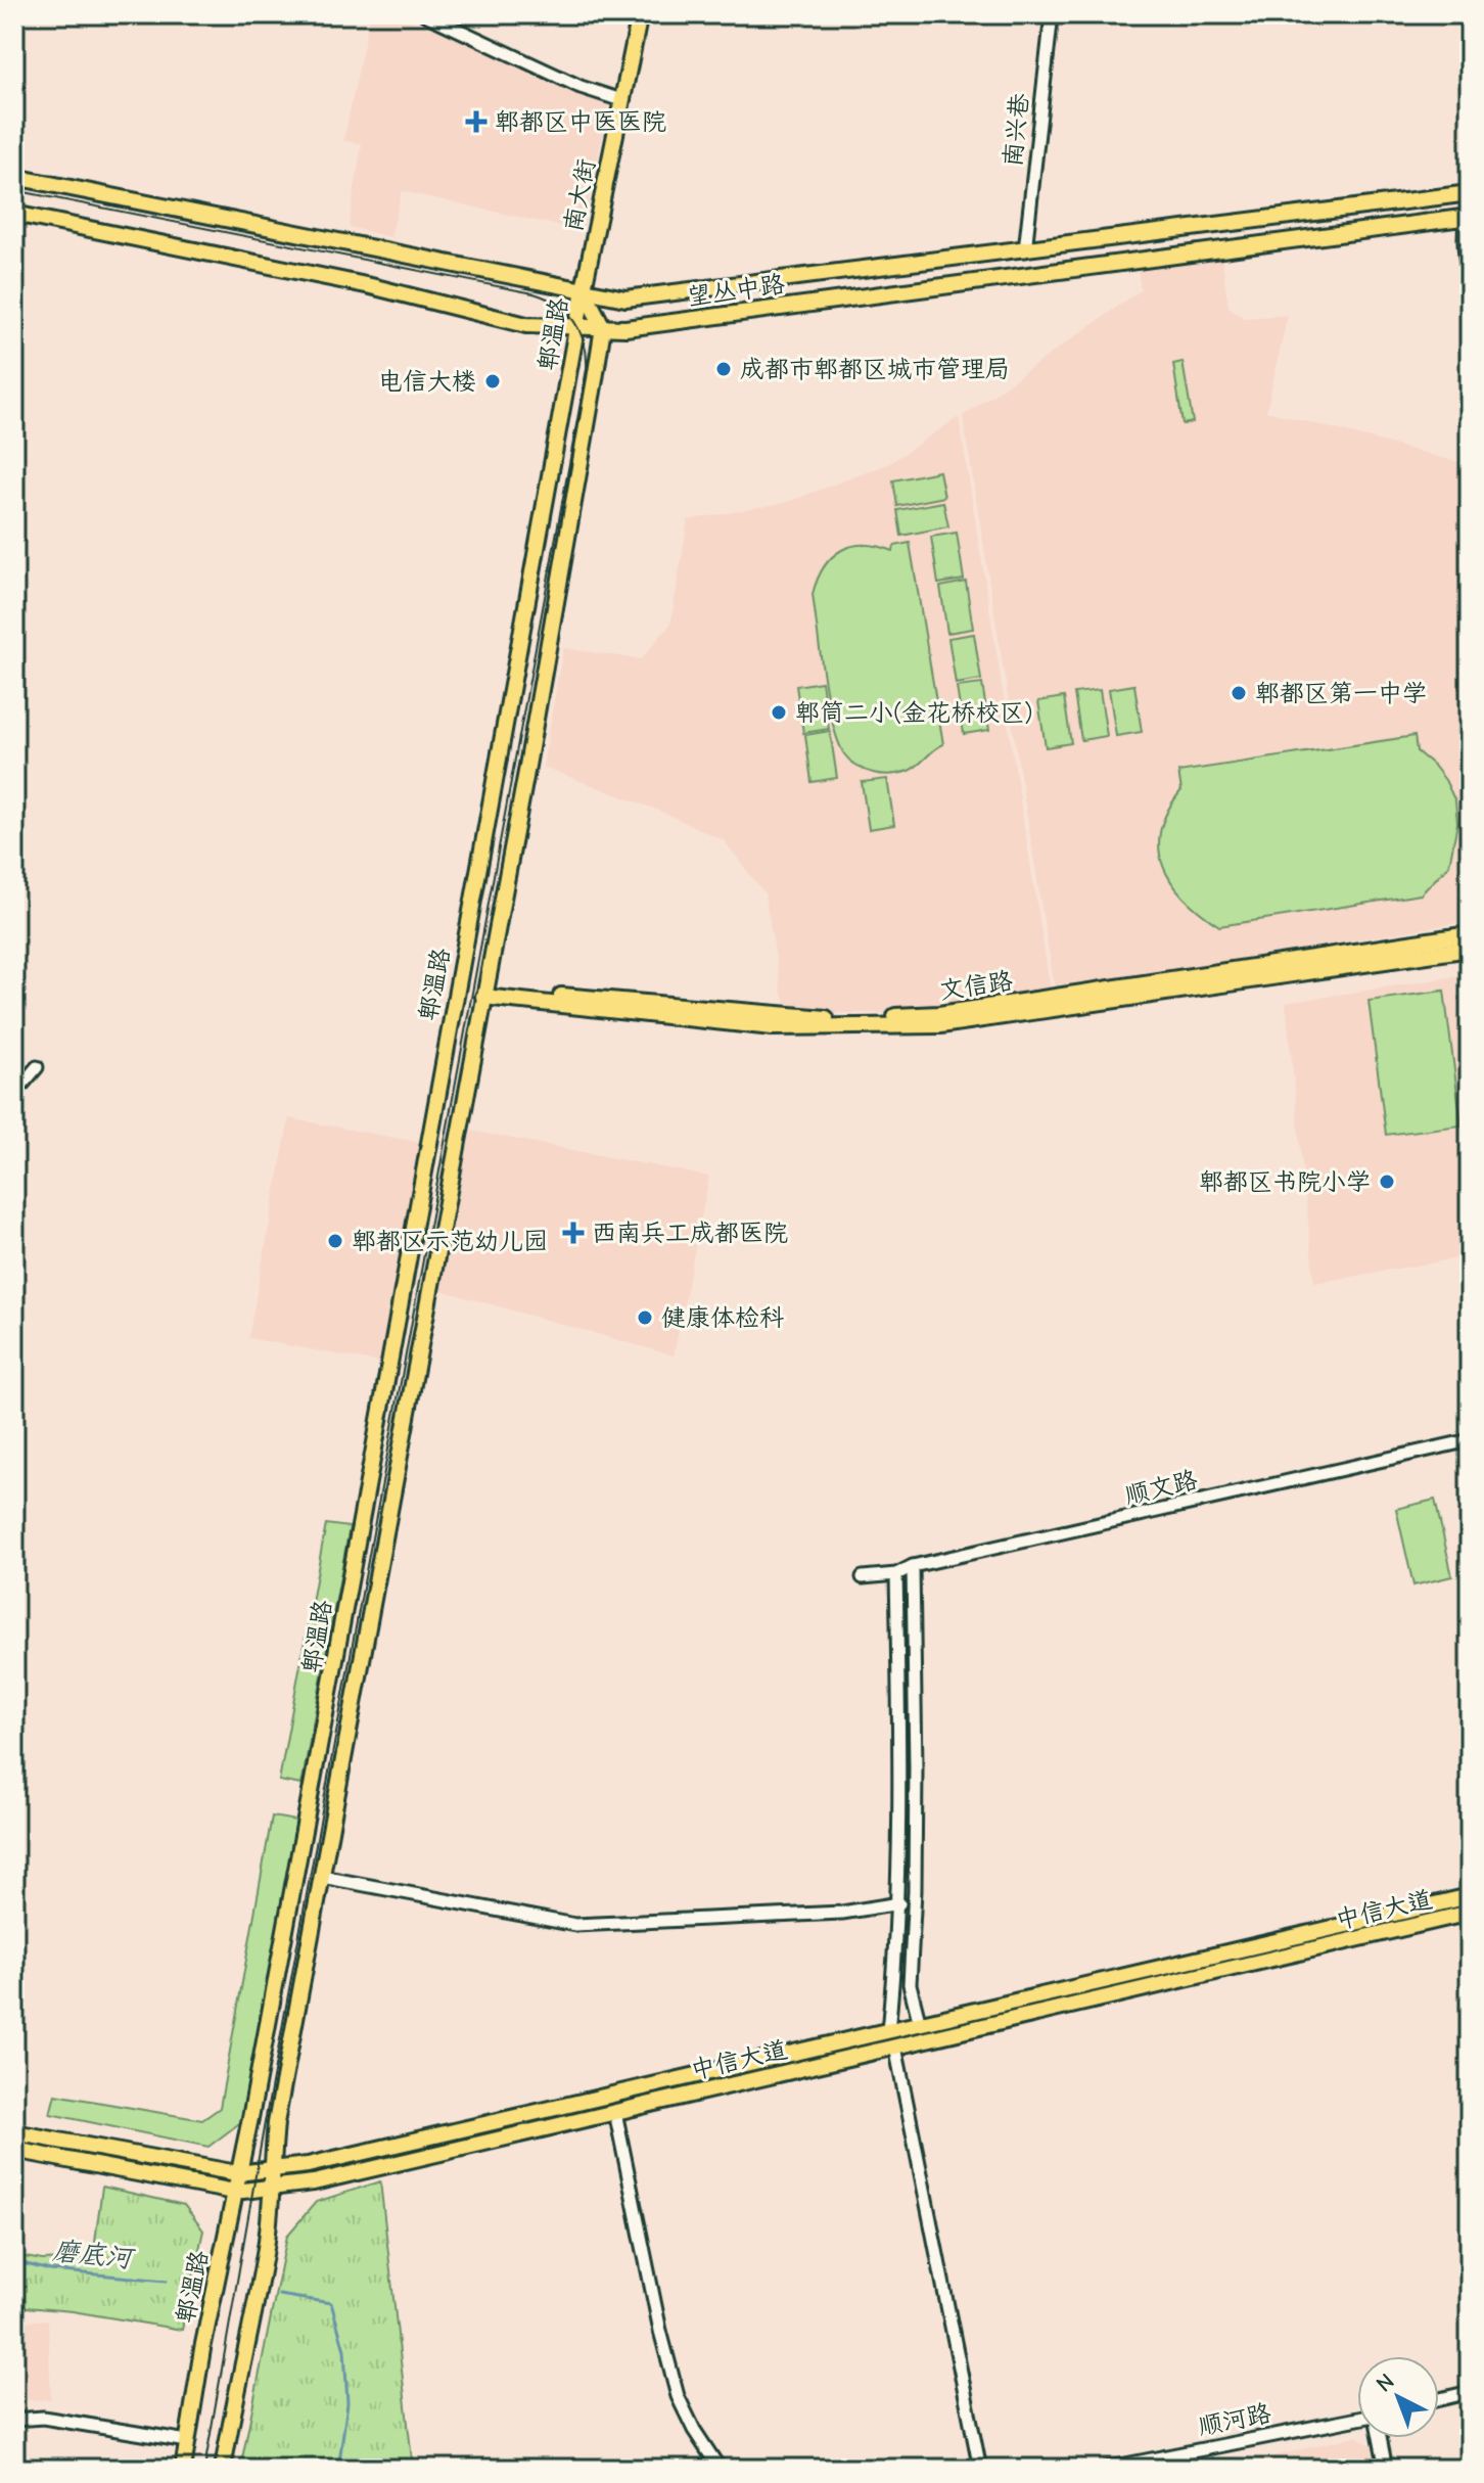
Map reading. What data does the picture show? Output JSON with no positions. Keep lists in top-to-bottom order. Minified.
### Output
{"streets":{"main road":["南大街","望丛中路","郫温路","文信路","中信大道"],"street":["南兴巷","顺文路","顺河路"]},"crossings":[["南兴巷","望丛中路"],["南大街","望丛中路"],["南大街","郫温路"],["望丛中路","郫温路"],["郫温路","文信路"],["郫温路","中信大道"]],"water":["磨底河"],"places":{"health":["郫都区中医医院","西南兵工成都医院"],"other":["成都市郫都区城市管理局","电信大楼","郫都区第一中学","郫筒二小(金花桥校区)","郫都区书院小学","郫都区示范幼儿园","健康体检科"]},"north":"top left"}
